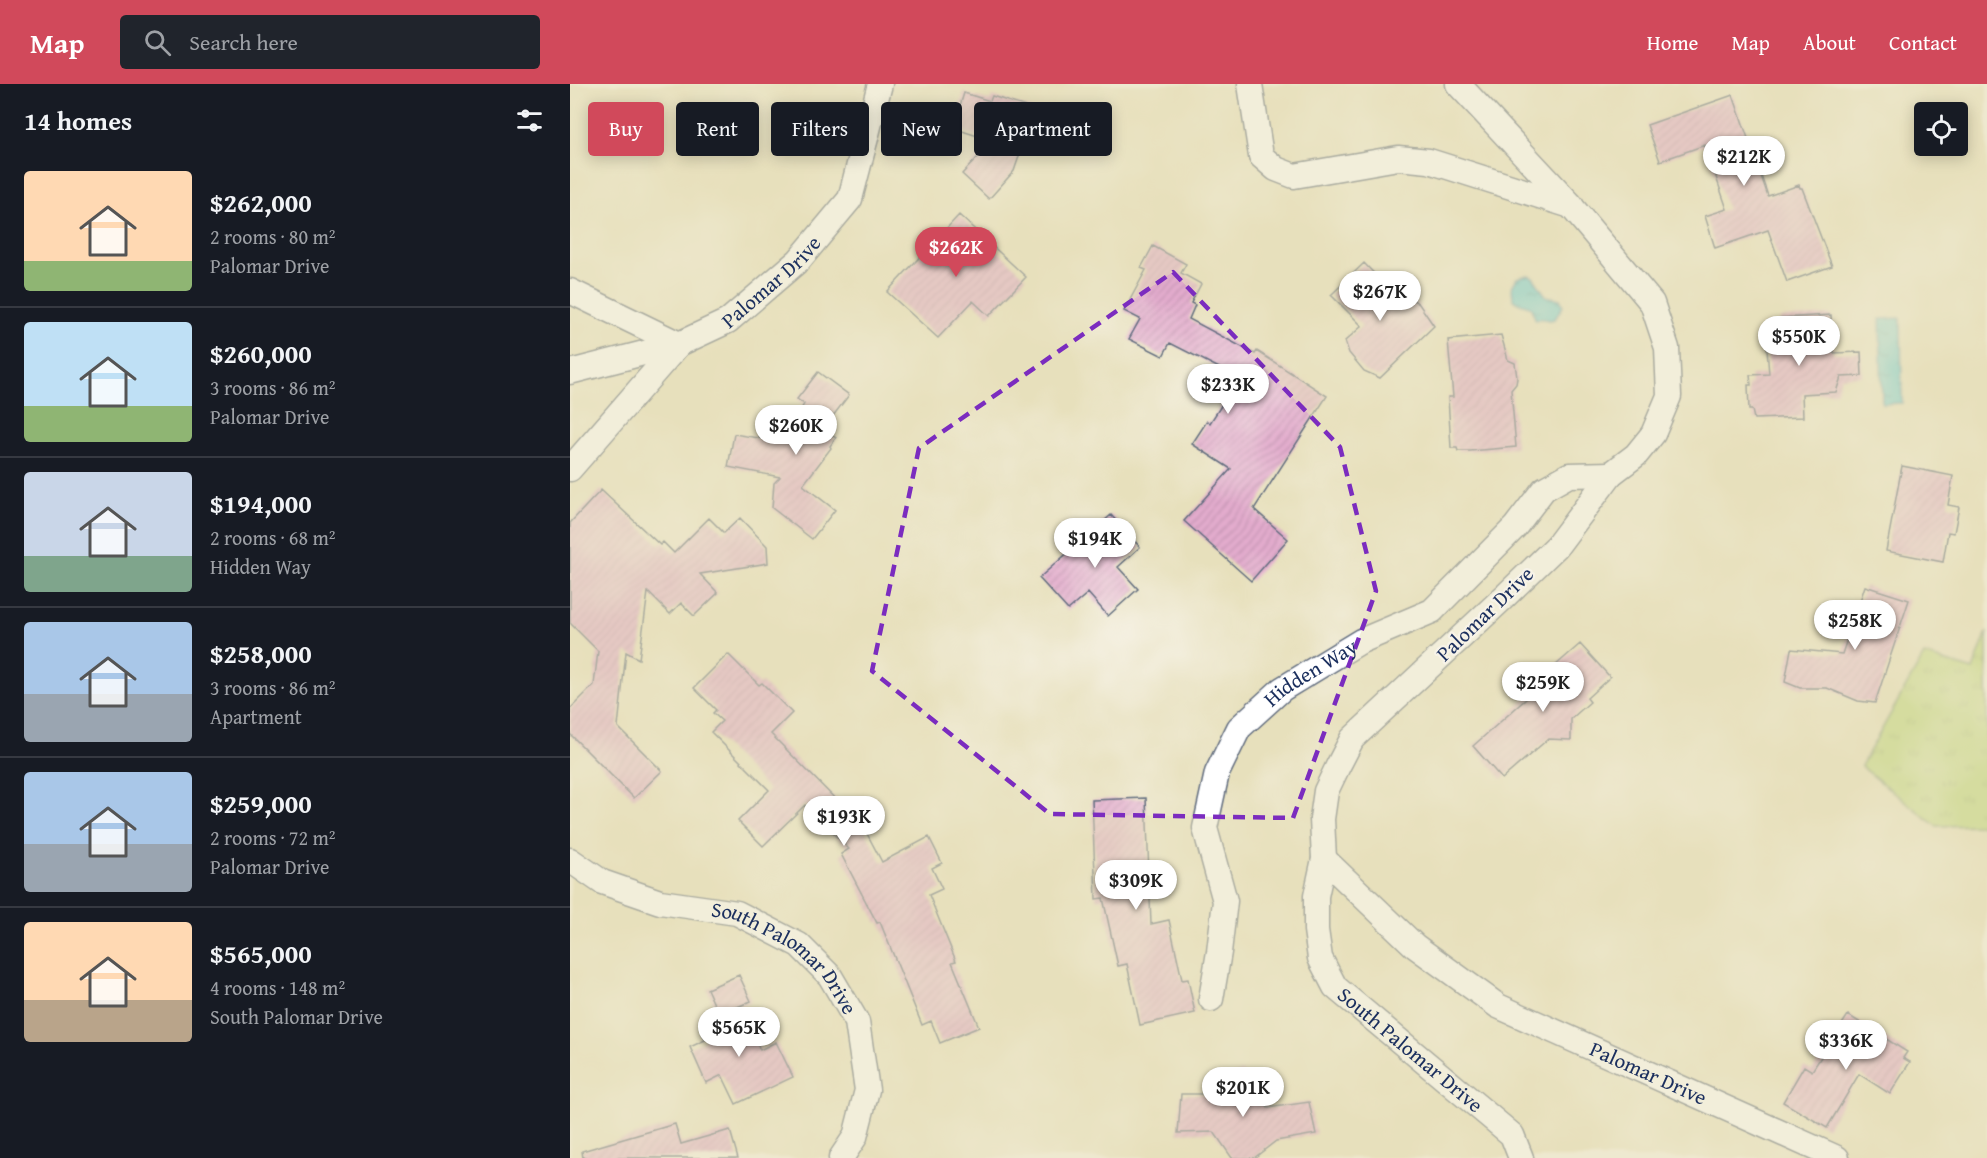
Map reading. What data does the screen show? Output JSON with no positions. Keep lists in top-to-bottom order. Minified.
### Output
{"streets":{"street":["Palomar Drive","Hidden Way","South Palomar Drive"]},"crossings":[["Palomar Drive","Hidden Way"],["Palomar Drive","South Palomar Drive"]],"page":{"header":"Map","search":"Search here","nav":["Home","Map","About","Contact"],"heading":"14 homes","chip":["Buy","Rent","Filters","New","Apartment"],"price":["$212K","$262K","$267K","$550K","$233K","$260K","$194K","$258K","$259K","$193K","$309K","$565K","$336K","$201K"],"list":[{"name":"$262,000","note":"2 rooms · 80 m² · Palomar Drive"},{"name":"$260,000","note":"3 rooms · 86 m² · Palomar Drive"},{"name":"$194,000","note":"2 rooms · 68 m² · Hidden Way"},{"name":"$258,000","note":"3 rooms · 86 m² · Apartment"},{"name":"$259,000","note":"2 rooms · 72 m² · Palomar Drive"},{"name":"$565,000","note":"4 rooms · 148 m² · South Palomar Drive"}]}}
